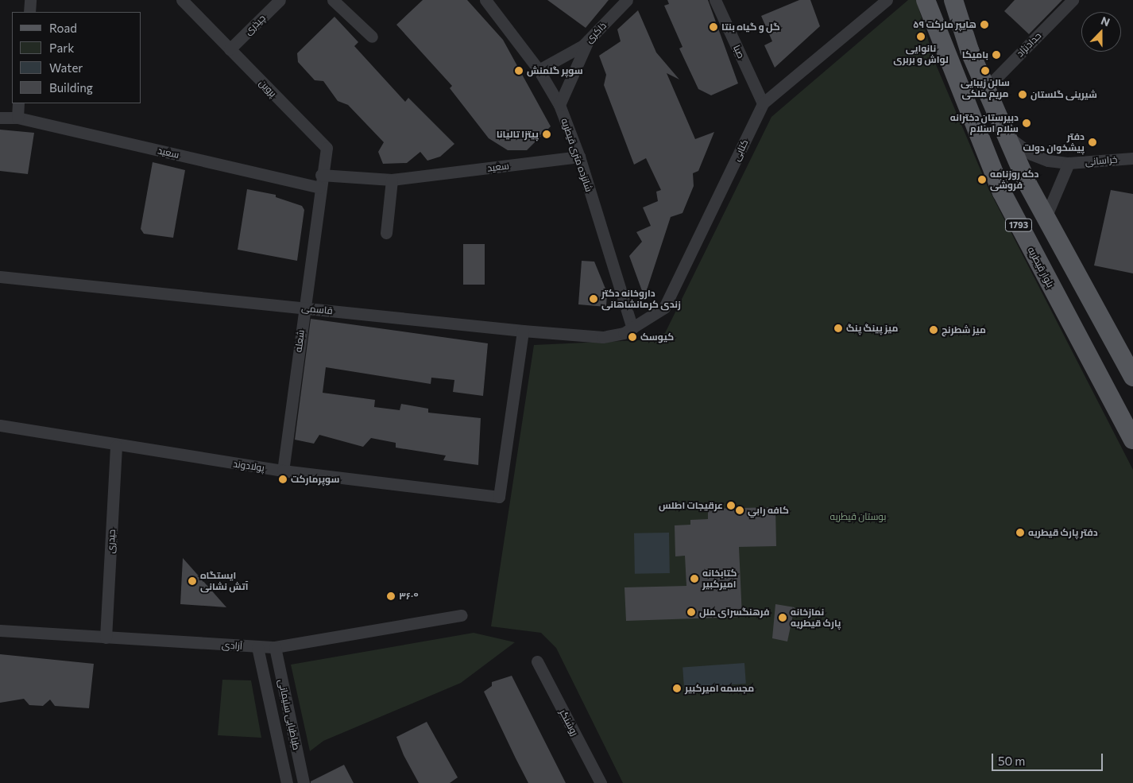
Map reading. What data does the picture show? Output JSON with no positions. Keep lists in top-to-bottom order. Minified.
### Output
{"streets":{"main road":["1793","بلوار قیطریه"],"street":["چیذری","ذاکری","حدادنژاد","صبا","پروین","کتابی","سعید","شانزده متری قیطریه","خراسانی","قاسمی","شعله","پولادوند","حیدری","آزادی","طباطبایی سلیمانی","روشنگر"]},"crossings":[["چیذری","پروین"],["ذاکری","شانزده متری قیطریه"],["حدادنژاد","1793"],["صبا","کتابی"],["پروین","سعید"],["پروین","شعله"],["کتابی","شانزده متری قیطریه"],["کتابی","قاسمی"],["سعید","شانزده متری قیطریه"],["سعید","شعله"],["شانزده متری قیطریه","قاسمی"],["خراسانی","1793"],["قاسمی","شعله"],["قاسمی","پولادوند"],["شعله","پولادوند"],["پولادوند","حیدری"],["حیدری","آزادی"],["آزادی","طباطبایی سلیمانی"]],"parks":["بوستان قیطریه"],"places":["هایپر مارکت ۵۹","گل و گیاه بنتا","نانوایی لواش و بربری","بامیکا","سوپر گلمنش","سالن زیبایی مریم ملکی","شیرینی گلستان","دبیرستان دخترانه سلام اسلام","پیتزا تالیانا","دفتر پیشخوان دولت","دکه روزنامه فروشی","داروخانه دکتر زندی کرمانشاهانی","میز پینگ پنگ","میز شطرنج","کیوسک","سوپرمارکت","عرقیجات اطلس","كافه رابي","دفتر پارک قیطریه","کتابخانه امیرکبیر","ایستگاه آتش نشانی","۳۶۰°","فرهنگسرای ملل","نمازخانه پارک قیطریه","مجسمه امیرکبیر"],"legend":["Road","Park","Water","Building"],"scale_bar":"50 m","north":"top"}
